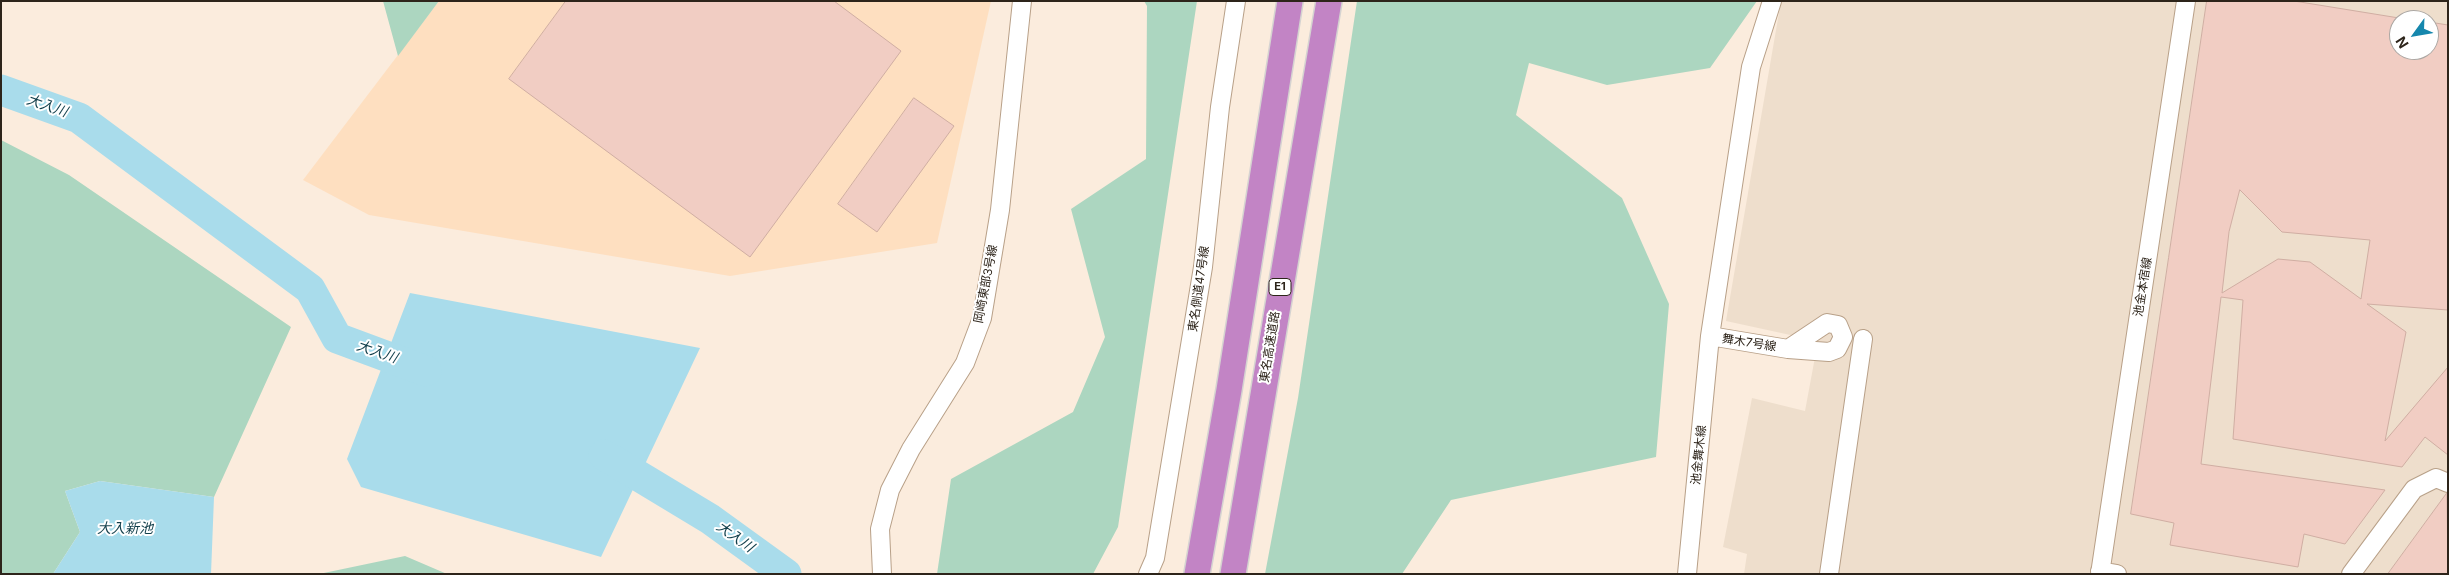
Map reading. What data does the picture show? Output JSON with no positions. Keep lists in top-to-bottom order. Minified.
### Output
{"streets":{"highway":["E1","東名高速道路"],"street":["岡崎東部3号線","池金本宿線","東名側道47号線","舞木7号線","池金舞木線"]},"crossings":[["舞木7号線","池金舞木線"]],"water":["大入川","大入新池"],"north":"bottom left"}
